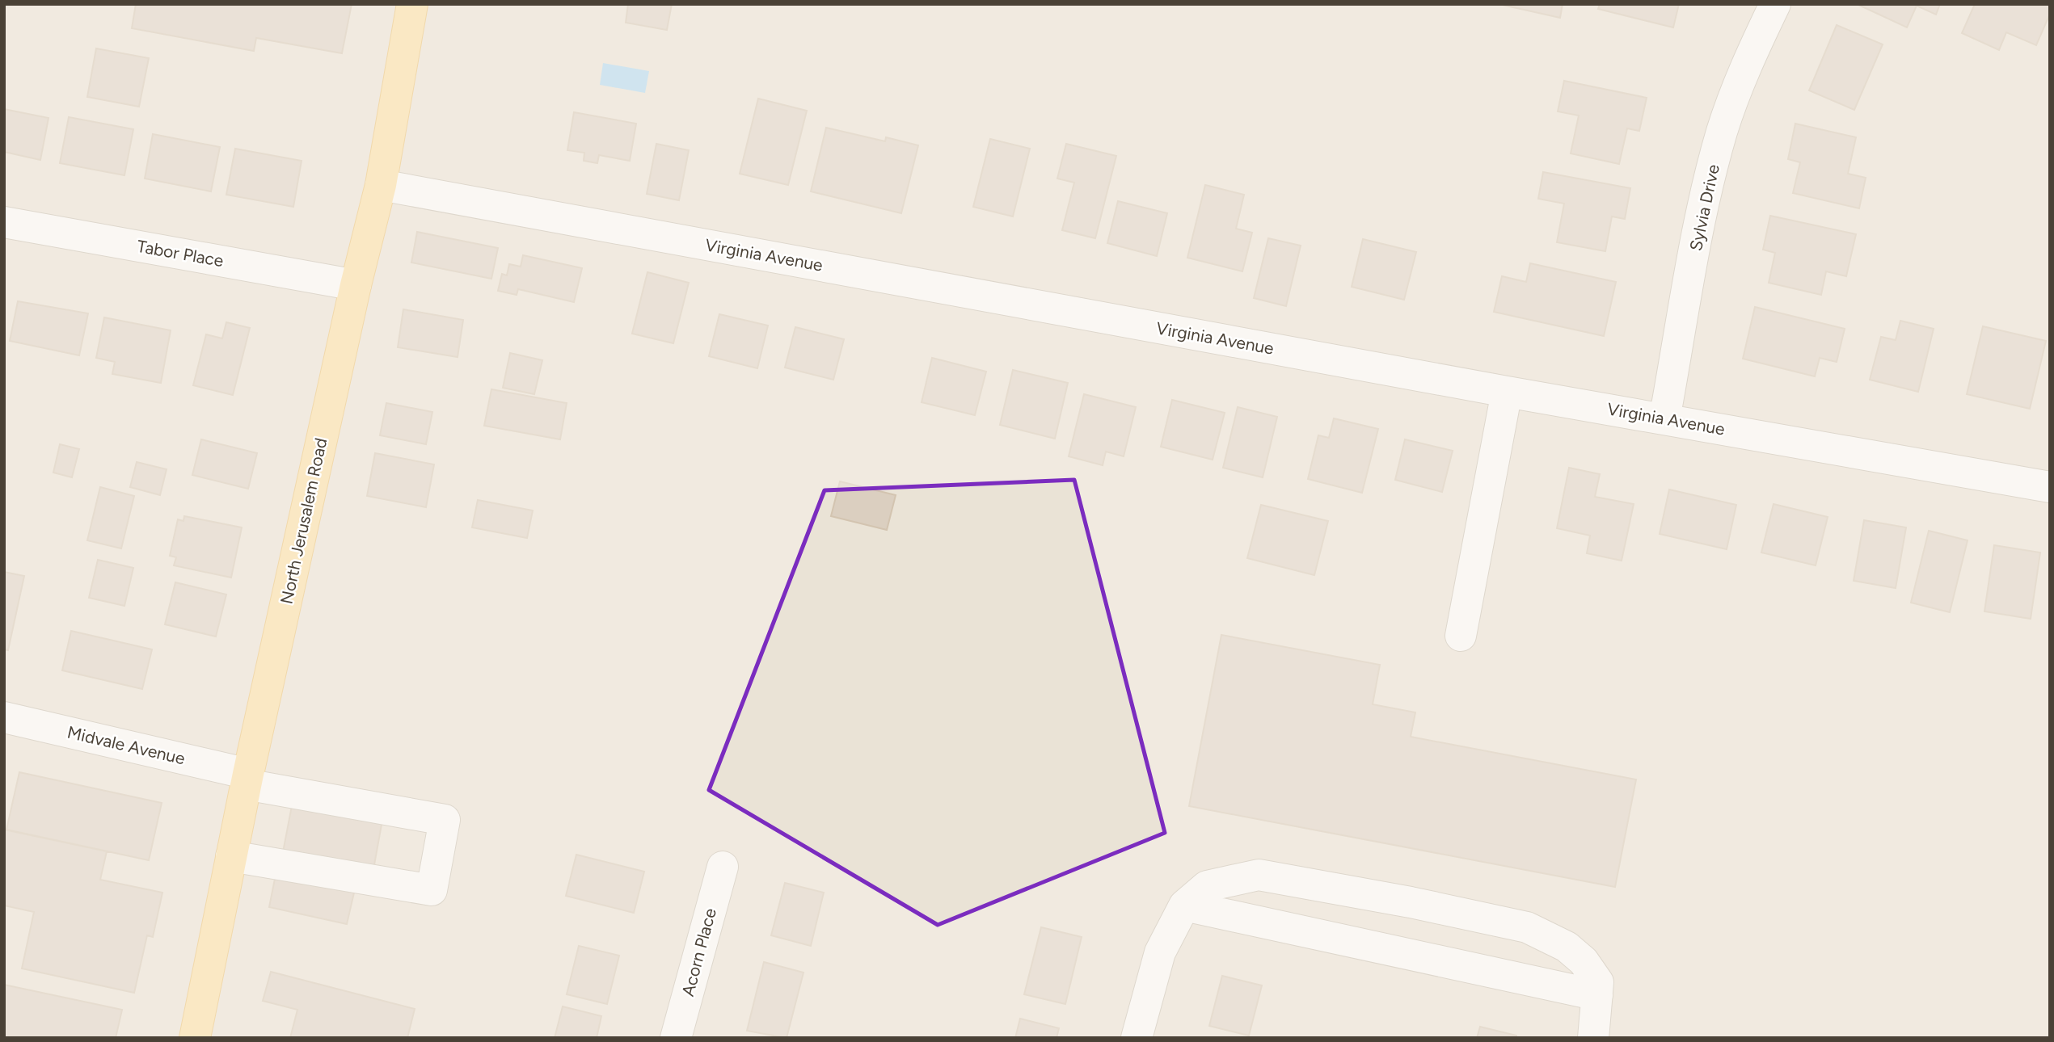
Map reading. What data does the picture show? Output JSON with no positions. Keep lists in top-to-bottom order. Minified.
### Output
{"streets":{"main road":["North Jerusalem Road"],"street":["Sylvia Drive","Tabor Place","Virginia Avenue","Midvale Avenue","Acorn Place"]},"crossings":[["Sylvia Drive","Virginia Avenue"],["Tabor Place","North Jerusalem Road"],["Virginia Avenue","North Jerusalem Road"],["North Jerusalem Road","Midvale Avenue"]]}
